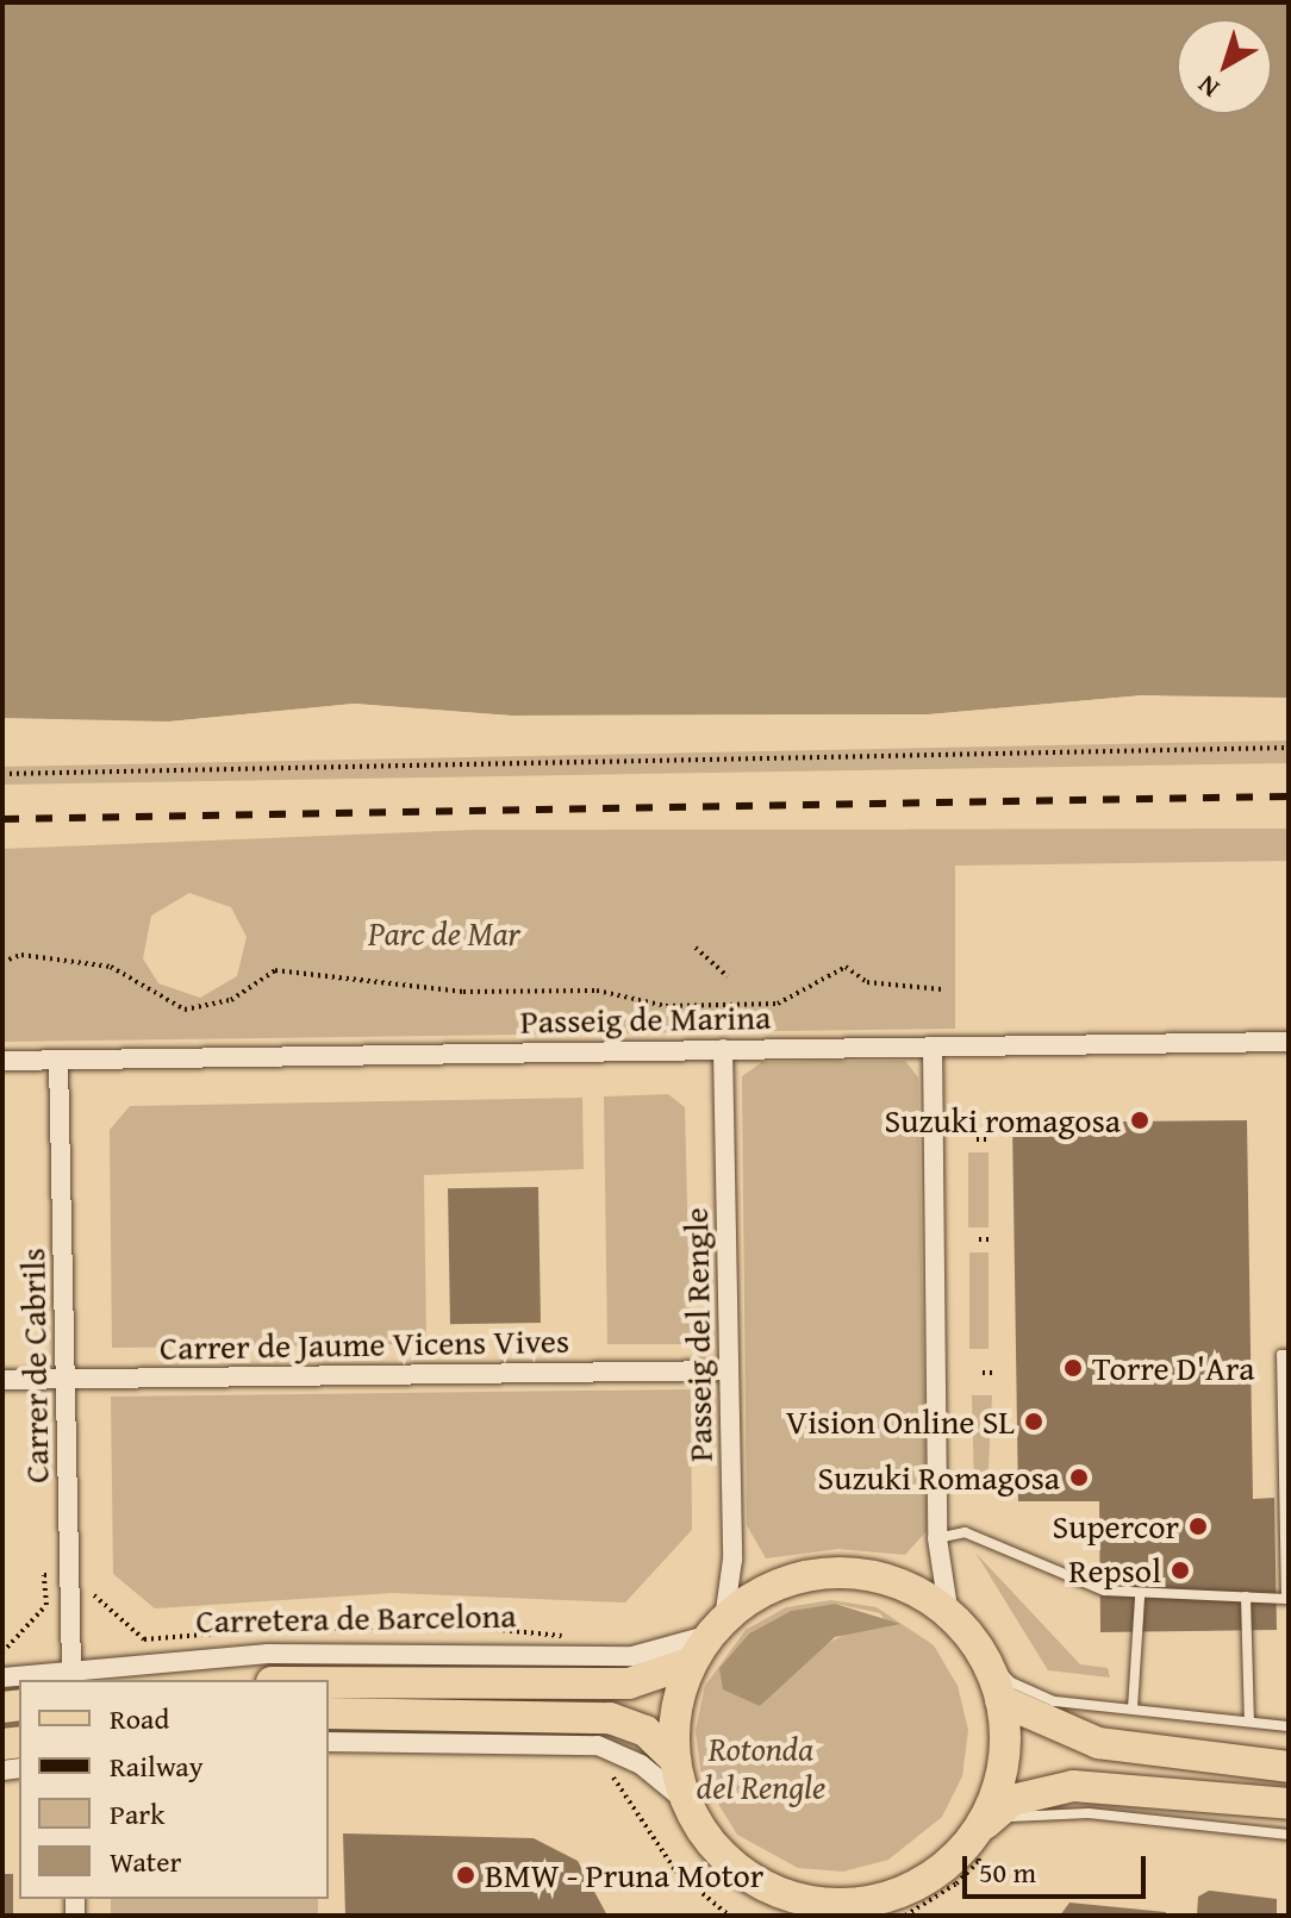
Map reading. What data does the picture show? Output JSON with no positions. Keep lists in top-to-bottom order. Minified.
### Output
{"streets":{"street":["Passeig de Marina","Passeig del Rengle","Carrer de Jaume Vicens Vives","Carrer de Cabrils","Carretera de Barcelona"]},"crossings":[["Passeig de Marina","Passeig del Rengle"],["Passeig de Marina","Carrer de Cabrils"],["Passeig del Rengle","Carrer de Jaume Vicens Vives"],["Passeig del Rengle","Carretera de Barcelona"],["Carrer de Jaume Vicens Vives","Carrer de Cabrils"],["Carrer de Cabrils","Carretera de Barcelona"]],"parks":["Parc de Mar","Rotonda del Rengle"],"places":["Suzuki romagosa","Torre D'Ara","Vision Online SL","Suzuki Romagosa","Supercor","Repsol","BMW - Pruna Motor"],"legend":["Road","Railway","Park","Water"],"scale_bar":"50 m","north":"bottom left"}
